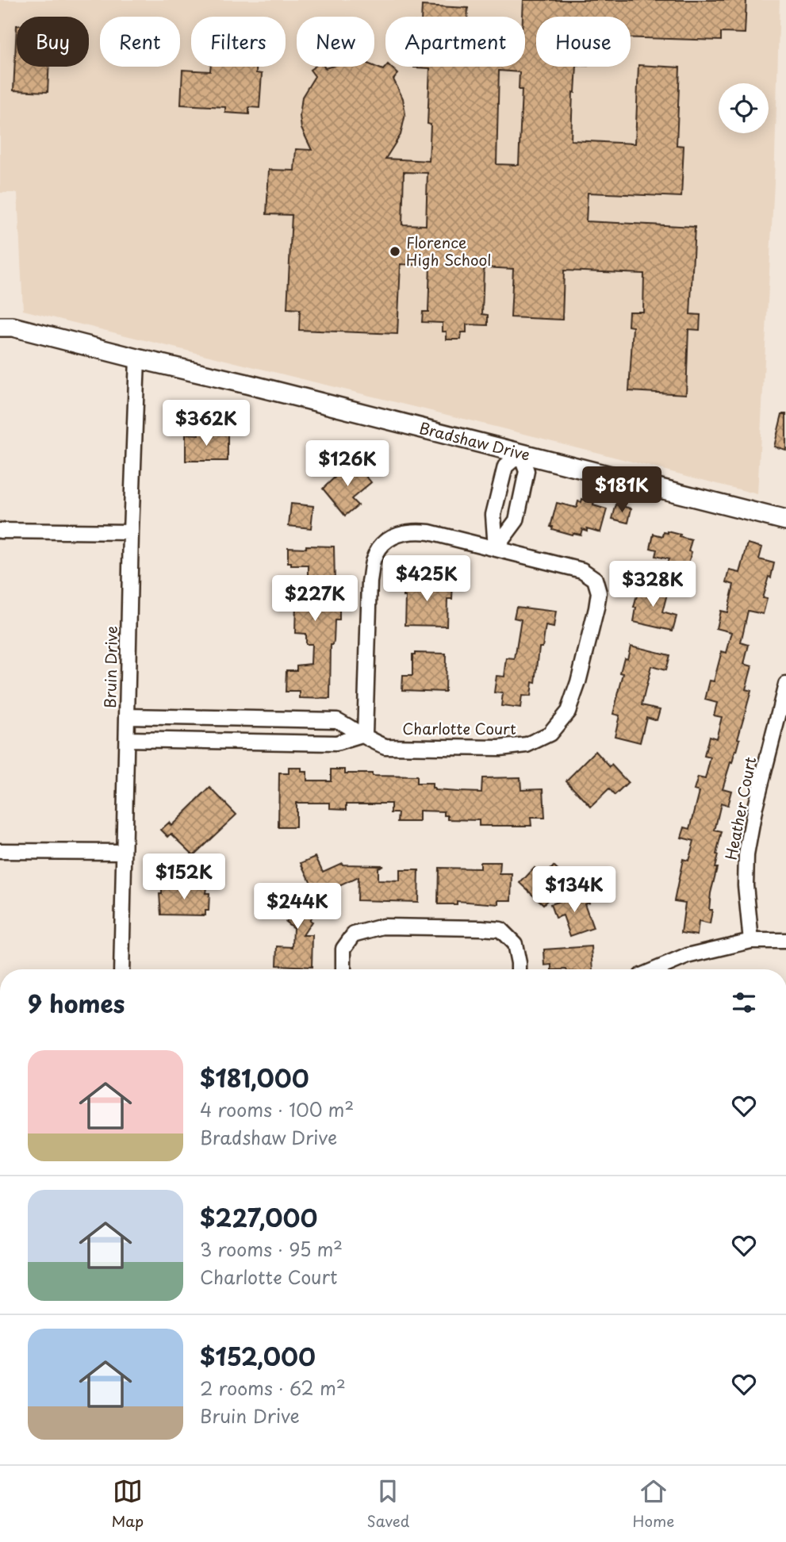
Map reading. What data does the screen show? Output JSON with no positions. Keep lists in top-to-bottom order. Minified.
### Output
{"streets":{"street":["Bradshaw Drive","Bruin Drive","Charlotte Court","Heather Court"]},"crossings":[["Bradshaw Drive","Bruin Drive"],["Bruin Drive","Charlotte Court"]],"places":["Florence High School"],"page":{"chip":["Buy","Rent","Filters","New","Apartment","House"],"price":["$362K","$126K","$181K","$425K","$328K","$227K","$152K","$134K","$244K"],"heading":"9 homes","list":[{"name":"$181,000","note":"4 rooms · 100 m² · Bradshaw Drive"},{"name":"$227,000","note":"3 rooms · 95 m² · Charlotte Court"},{"name":"$152,000","note":"2 rooms · 62 m² · Bruin Drive"}],"tabs":["Map","Saved","Home"]}}
